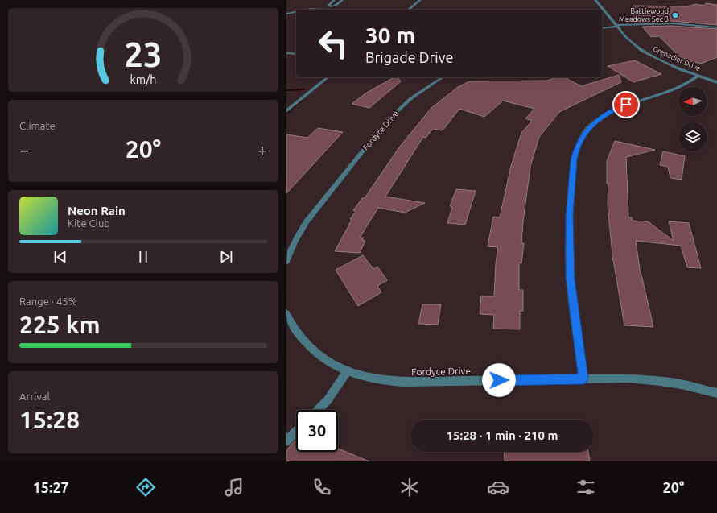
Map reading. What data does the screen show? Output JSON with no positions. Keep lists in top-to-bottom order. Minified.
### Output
{"streets":{"street":["Grenadier Drive","Fordyce Drive"]},"places":["Battlewood Meadows Sec 3"],"north":"left","page":{"turn":["30 m","Brigade Drive"],"tile":["Climate",["Range · 45%","225 km"],["Arrival","15:28"]],"heat":["−","20°","+"],"song":["Neon Rain","Kite Club"],"limit":"30","trip":"15:28 · 1 min · 210 m","tabs":["15:27","20°"],"gauge":["23","km/h"]}}
